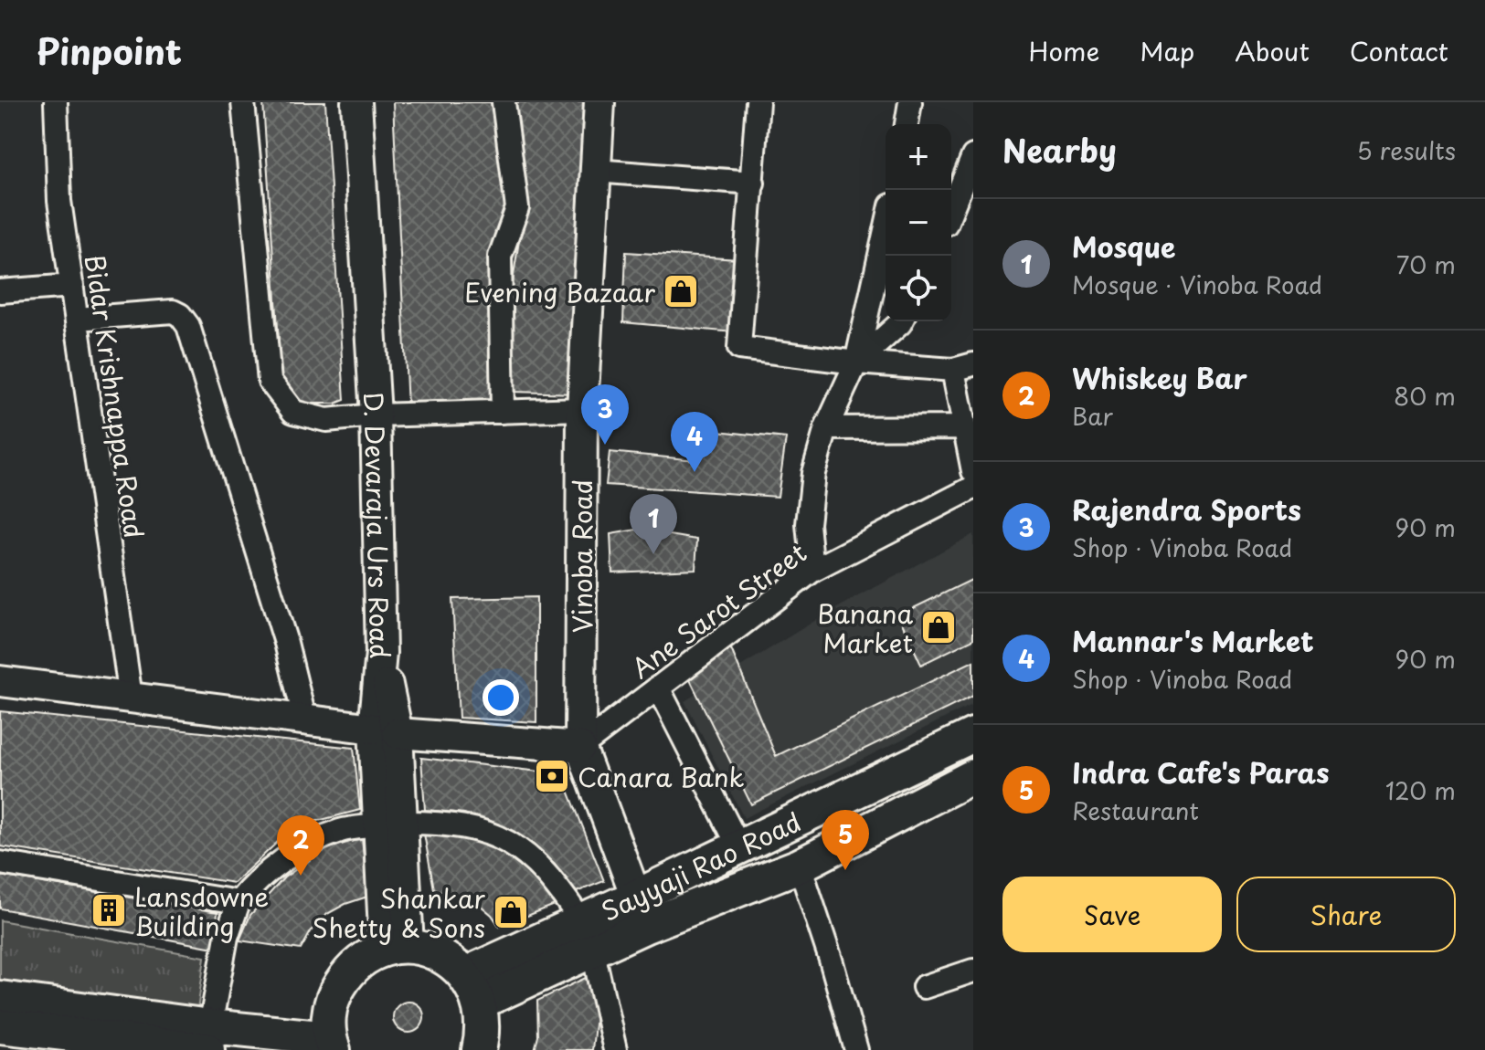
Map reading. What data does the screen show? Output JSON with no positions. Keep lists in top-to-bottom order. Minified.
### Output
{"streets":{"main road":["Sayyaji Rao Road"],"street":["Bidar Krishnappa Road","D. Devaraja Urs Road","Vinoba Road","Ane Sarot Street"]},"crossings":[["Vinoba Road","Ane Sarot Street"]],"places":{"shop":["Evening Bazaar","Banana Market","Shankar Shetty & Sons"],"bank":["Canara Bank"],"building":["Lansdowne Building"]},"page":{"header":"Pinpoint","nav":["Home","Map","About","Contact"],"heading":["Nearby","5 results"],"map_buttons":["+","−"],"list":[{"mark":"1","name":"Mosque","note":"Mosque · Vinoba Road","value":"70 m"},{"mark":"2","name":"Whiskey Bar","note":"Bar","value":"80 m"},{"mark":"3","name":"Rajendra Sports","note":"Shop · Vinoba Road","value":"90 m"},{"mark":"4","name":"Mannar's Market","note":"Shop · Vinoba Road","value":"90 m"},{"mark":"5","name":"Indra Cafe's Paras","note":"Restaurant","value":"120 m"}],"pins":["3","4","1","5","2"],"buttons":["Save","Share"]}}
